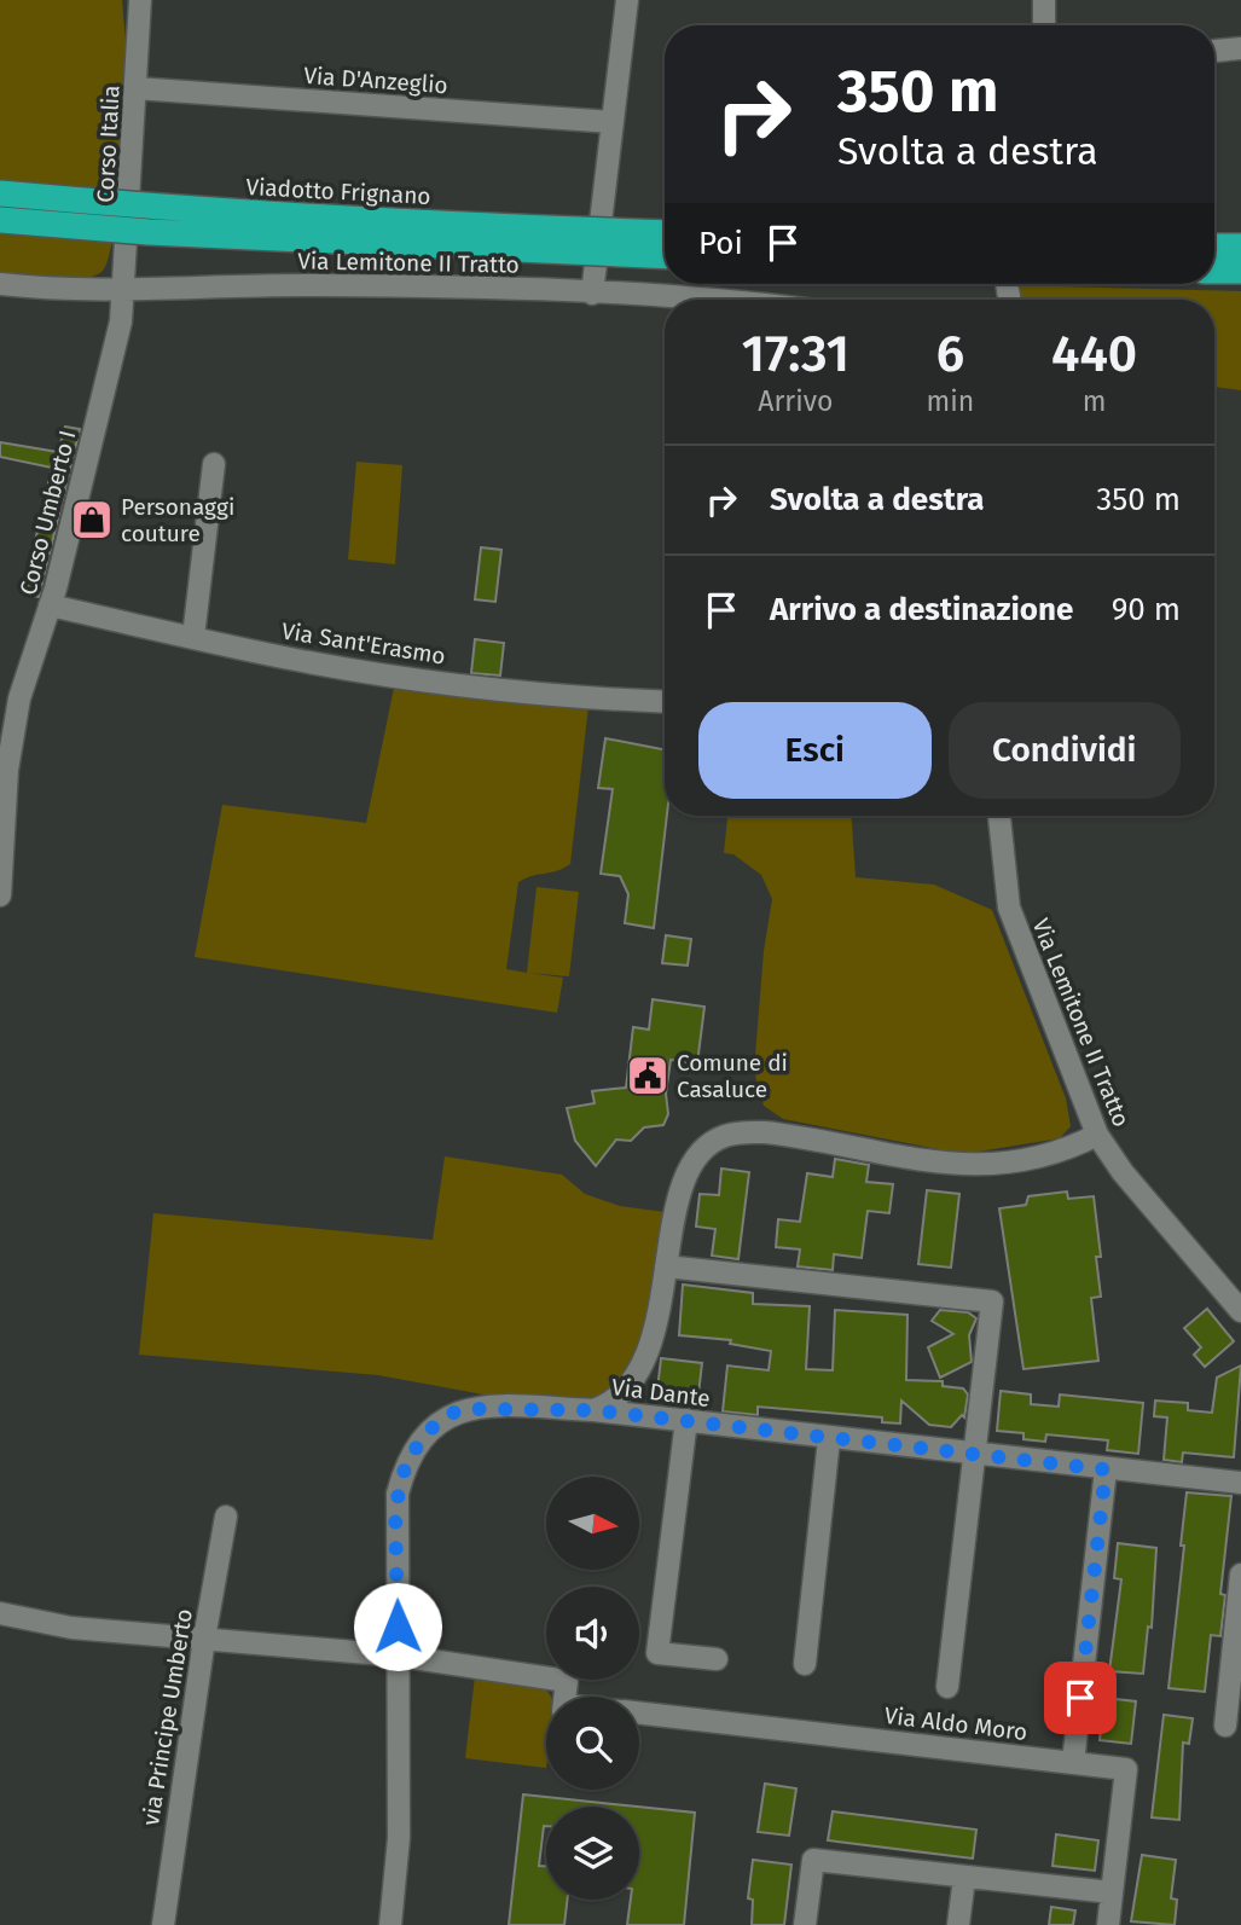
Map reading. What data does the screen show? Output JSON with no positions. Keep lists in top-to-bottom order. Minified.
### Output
{"streets":{"highway":["Viadotto Frignano"],"street":["Via D'Anzeglio","Corso Italia","Via Lemitone II Tratto","Corso Umberto I","Via Sant'Erasmo","Via Dante","via Principe Umberto","Via Aldo Moro"]},"crossings":[["Via D'Anzeglio","Corso Italia"],["Corso Italia","Via Lemitone II Tratto"],["Corso Italia","Corso Umberto I"],["Via Lemitone II Tratto","Corso Umberto I"],["Corso Umberto I","Via Sant'Erasmo"]],"places":{"shop":["Personaggi couture"],"public building":["Comune di Casaluce"]},"north":"right","page":{"turn":["350 m","Svolta a destra"],"then":"Poi","eta":["17:31","Arrivo","6","min","440","m"],"list":[{"name":"Svolta a destra","value":"350 m"},{"name":"Arrivo a destinazione","value":"90 m"}],"buttons":["Esci","Condividi"]}}
